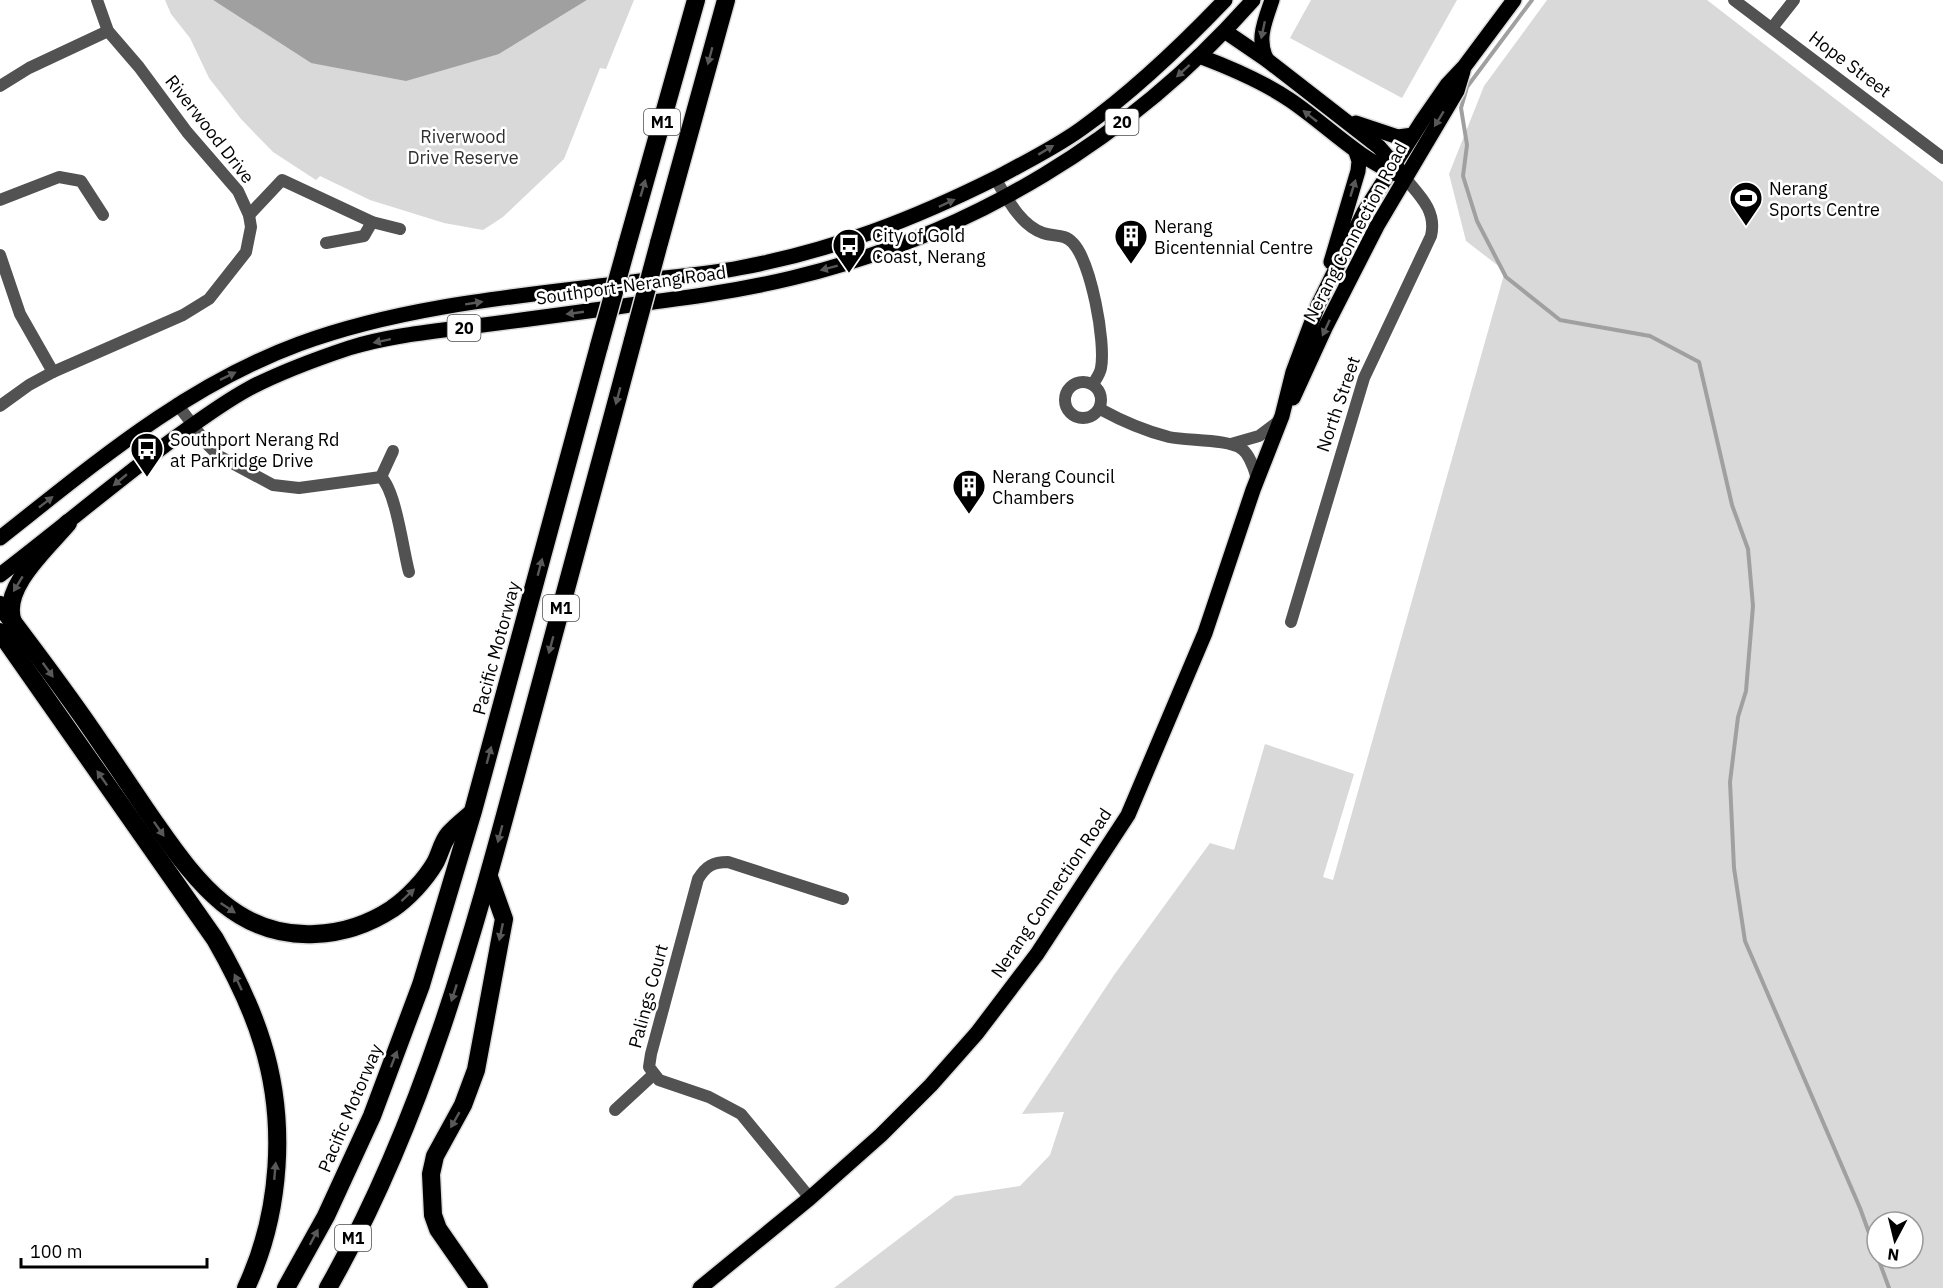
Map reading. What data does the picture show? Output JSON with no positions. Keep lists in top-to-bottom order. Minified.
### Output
{"streets":{"highway":["M1","Pacific Motorway"],"main road":["20","Nerang Connection Road","Southport-Nerang Road","North Street"],"street":["Hope Street","Riverwood Drive","Palings Court"]},"crossings":[["Nerang Connection Road","North Street"],["Nerang Connection Road","Palings Court"],["Southport-Nerang Road","North Street"]],"parks":["Riverwood Drive Reserve"],"places":{"sports":["Nerang Sports Centre"],"building":["Nerang Bicentennial Centre","Nerang Council Chambers"],"bus stop":["City of Gold Coast, Nerang","Southport Nerang Rd at Parkridge Drive"]},"scale_bar":"100 m","north":"bottom"}
